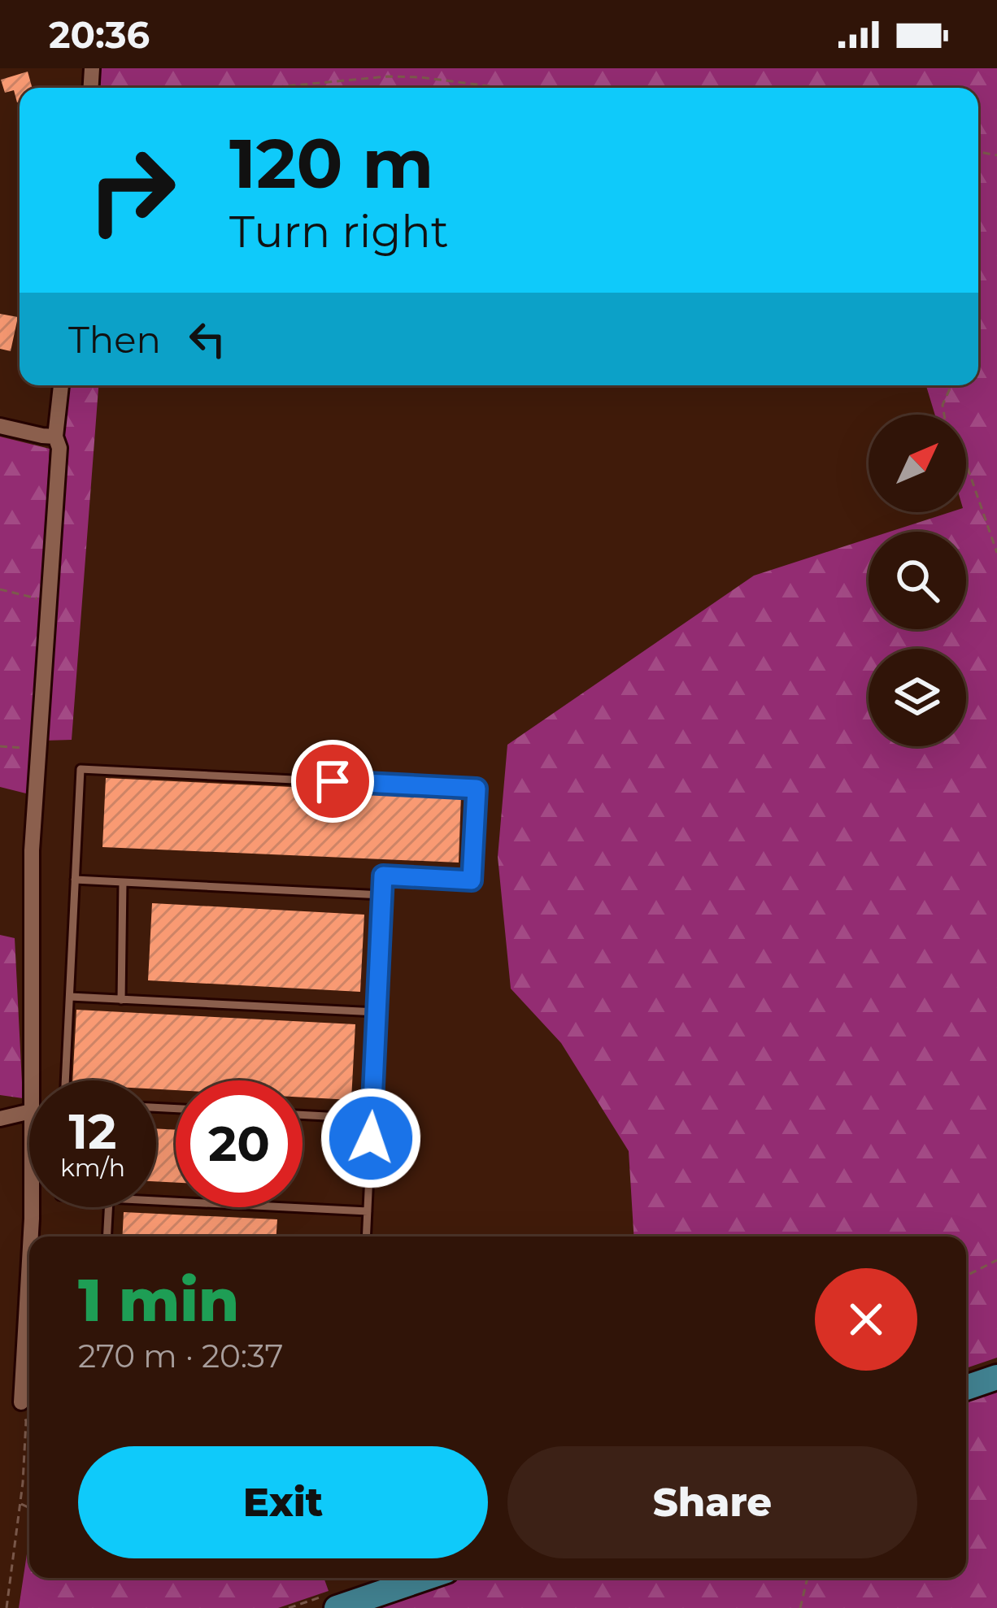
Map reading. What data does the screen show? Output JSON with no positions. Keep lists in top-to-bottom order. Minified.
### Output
{"north":"top right","page":{"status":"20:36","turn":["120 m","Turn right"],"then":"Then","speed":"12 km/h","limit":"20","heading":["1 min","270 m · 20:37"],"buttons":["Exit","Share"]}}
